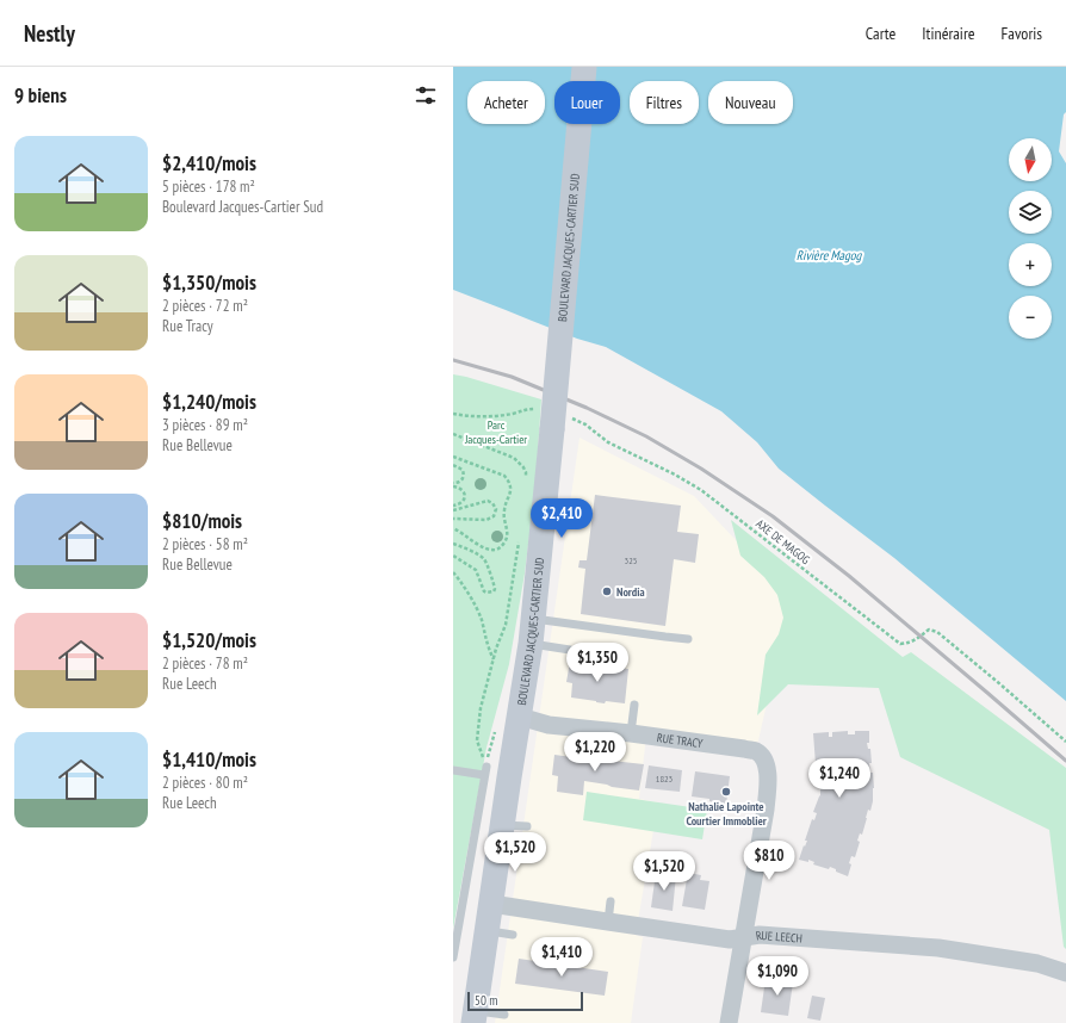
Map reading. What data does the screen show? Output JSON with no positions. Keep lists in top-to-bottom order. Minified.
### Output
{"streets":{"main road":["BOULEVARD JACQUES-CARTIER SUD"],"street":["RUE TRACY","RUE LEECH"],"path":["AXE DE MAGOG"]},"crossings":[["BOULEVARD JACQUES-CARTIER SUD","AXE DE MAGOG"],["BOULEVARD JACQUES-CARTIER SUD","RUE TRACY"],["BOULEVARD JACQUES-CARTIER SUD","RUE LEECH"],["RUE TRACY","RUE LEECH"]],"water":["Rivière Magog"],"parks":["Parc Jacques-Cartier"],"places":["Nordia","Nathalie Lapointe Courtier Immoblier"],"house_numbers":["325","1823"],"scale_bar":"50 m","north":"bottom","page":{"header":"Nestly","nav":["Carte","Itinéraire","Favoris"],"heading":"9 biens","chip":["Acheter","Louer","Filtres","Nouveau"],"list":[{"name":"$2,410/mois","note":"5 pièces · 178 m² · Boulevard Jacques-Cartier Sud"},{"name":"$1,350/mois","note":"2 pièces · 72 m² · Rue Tracy"},{"name":"$1,240/mois","note":"3 pièces · 89 m² · Rue Bellevue"},{"name":"$810/mois","note":"2 pièces · 58 m² · Rue Bellevue"},{"name":"$1,520/mois","note":"2 pièces · 78 m² · Rue Leech"},{"name":"$1,410/mois","note":"2 pièces · 80 m² · Rue Leech"}],"map_buttons":["+","−"],"price":["$2,410","$1,350","$1,220","$1,240","$1,520","$810","$1,520","$1,410","$1,090"],"scale":"50 m"}}
